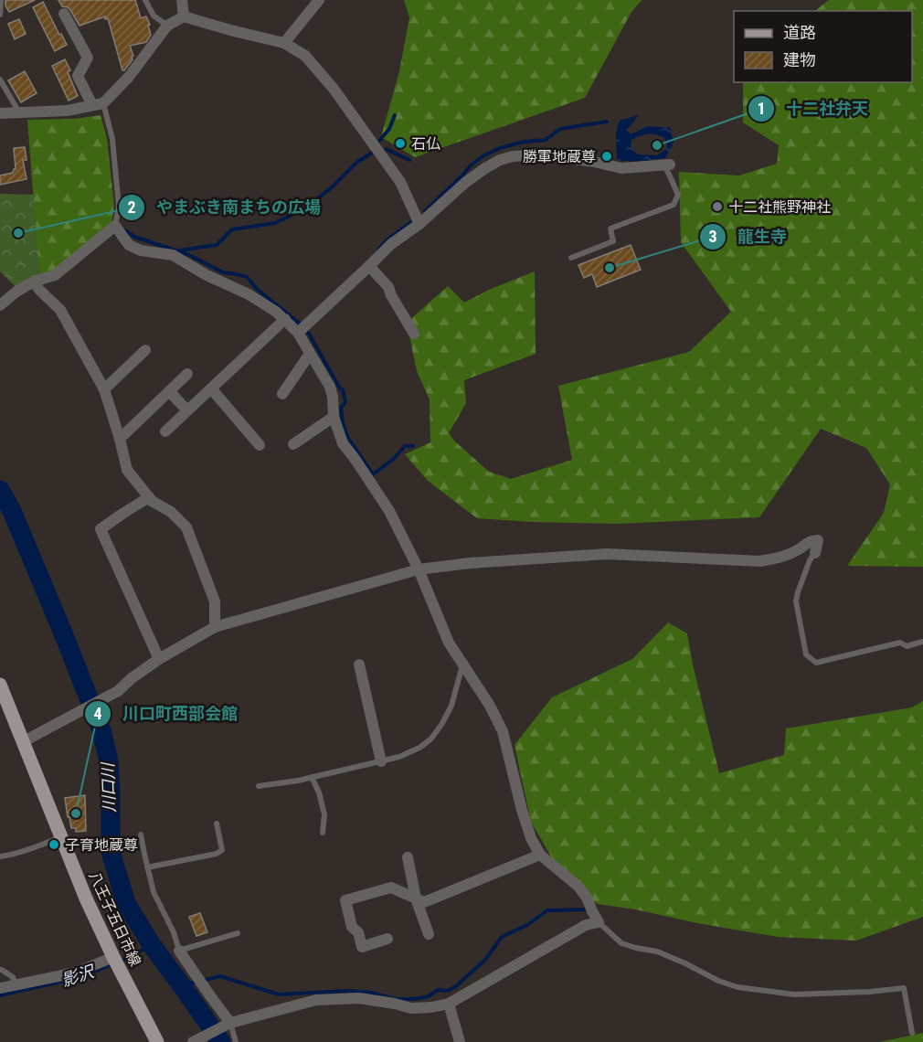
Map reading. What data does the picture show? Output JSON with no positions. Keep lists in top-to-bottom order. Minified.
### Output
{"streets":{"main road":["八王子五日市線"]},"water":["川口川","影沢"],"places":["石仏","十二社弁天","勝軍地蔵尊","十二社熊野神社","やまぶき南まちの広場","龍生寺","川口町西部会館","子育地蔵尊"],"legend":["道路","建物"]}
